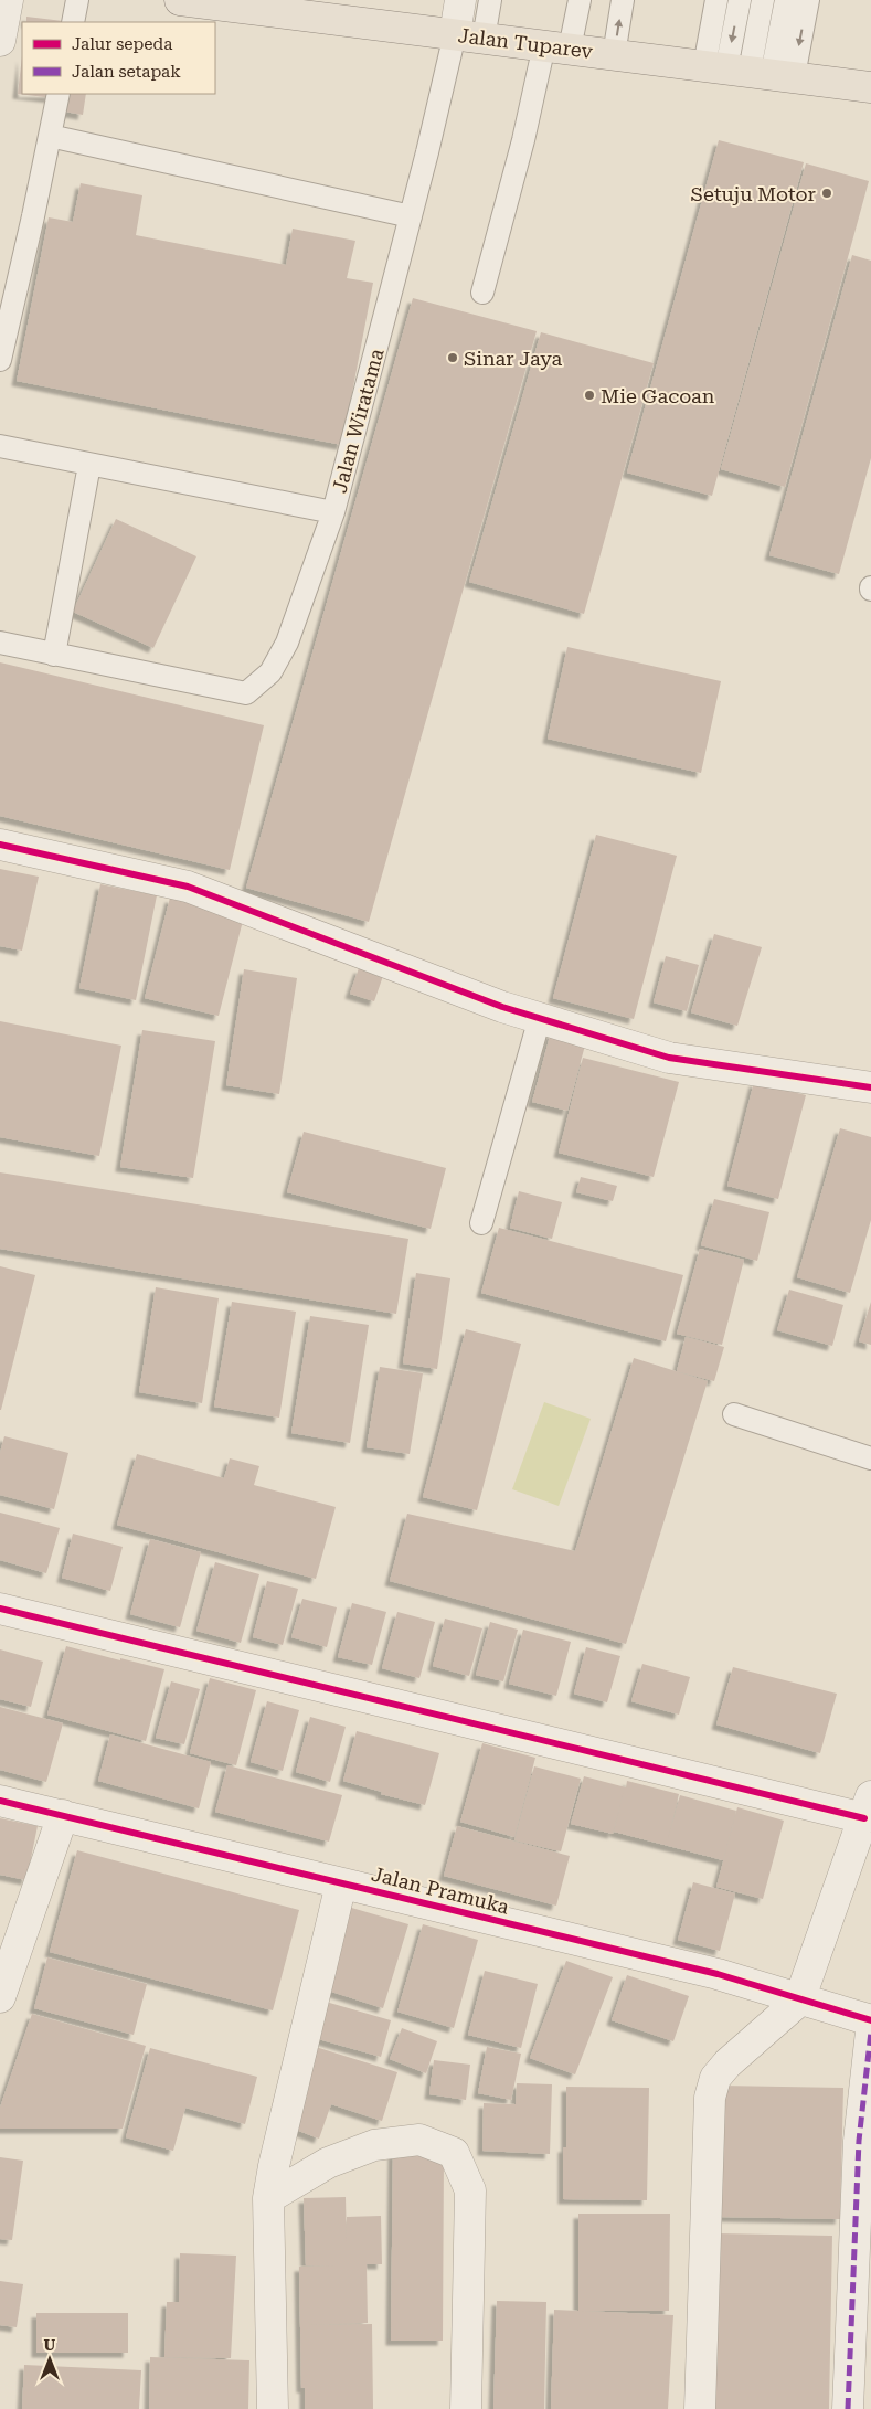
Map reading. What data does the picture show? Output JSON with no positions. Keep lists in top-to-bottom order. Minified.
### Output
{"streets":{"main road":["Jalan Tuparev"],"street":["Jalan Wiratama","Jalan Pramuka"]},"crossings":[["Jalan Tuparev","Jalan Wiratama"]],"places":["Setuju Motor","Sinar Jaya","Mie Gacoan"],"legend":["Jalur sepeda","Jalan setapak"],"north":"top"}
